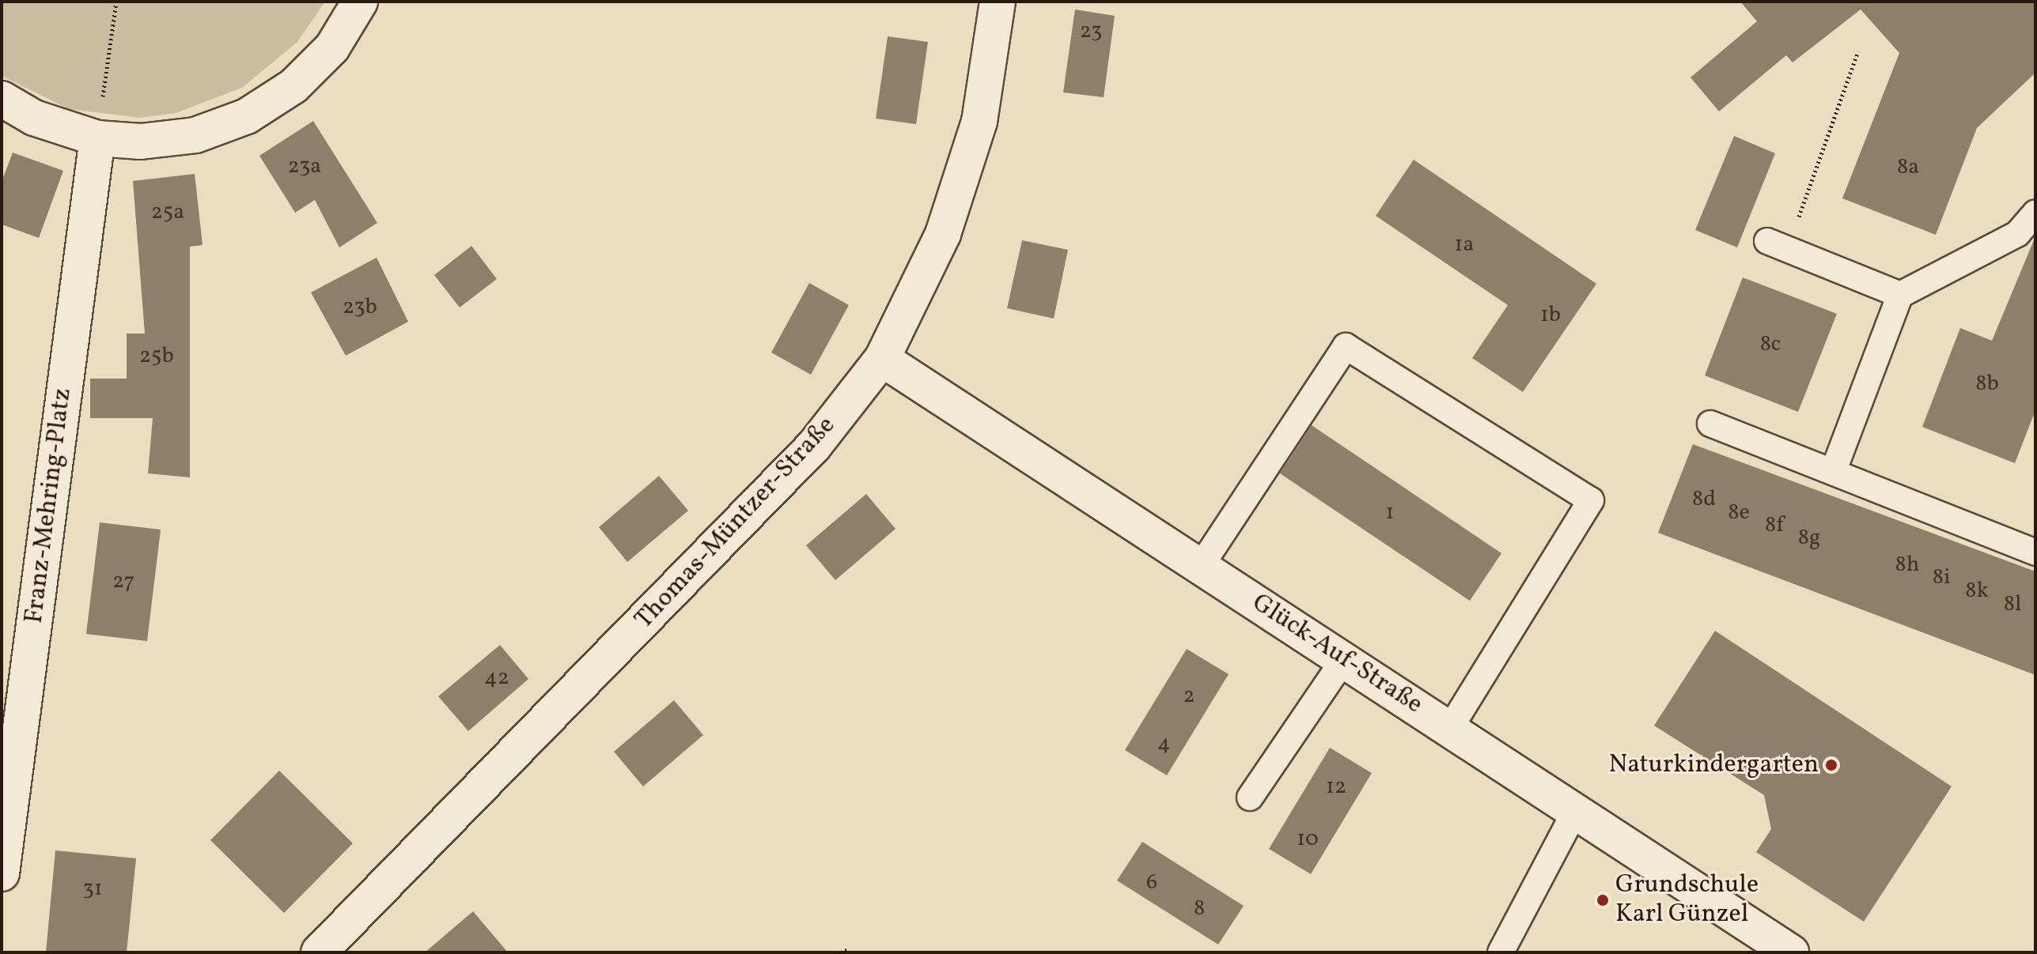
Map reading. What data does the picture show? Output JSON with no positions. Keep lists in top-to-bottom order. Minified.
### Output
{"streets":{"street":["Franz-Mehring-Platz","Thomas-Müntzer-Straße","Glück-Auf-Straße"]},"crossings":[["Thomas-Müntzer-Straße","Glück-Auf-Straße"]],"places":["Naturkindergarten","Grundschule Karl Günzel"],"house_numbers":["23","23a","8a","25a","1a","23b","1b","8c","25b","8b","8d","1","8e","8f","8g","8h","8i","27","8k","8l","42","2","4","12","10","6","31","8"]}
